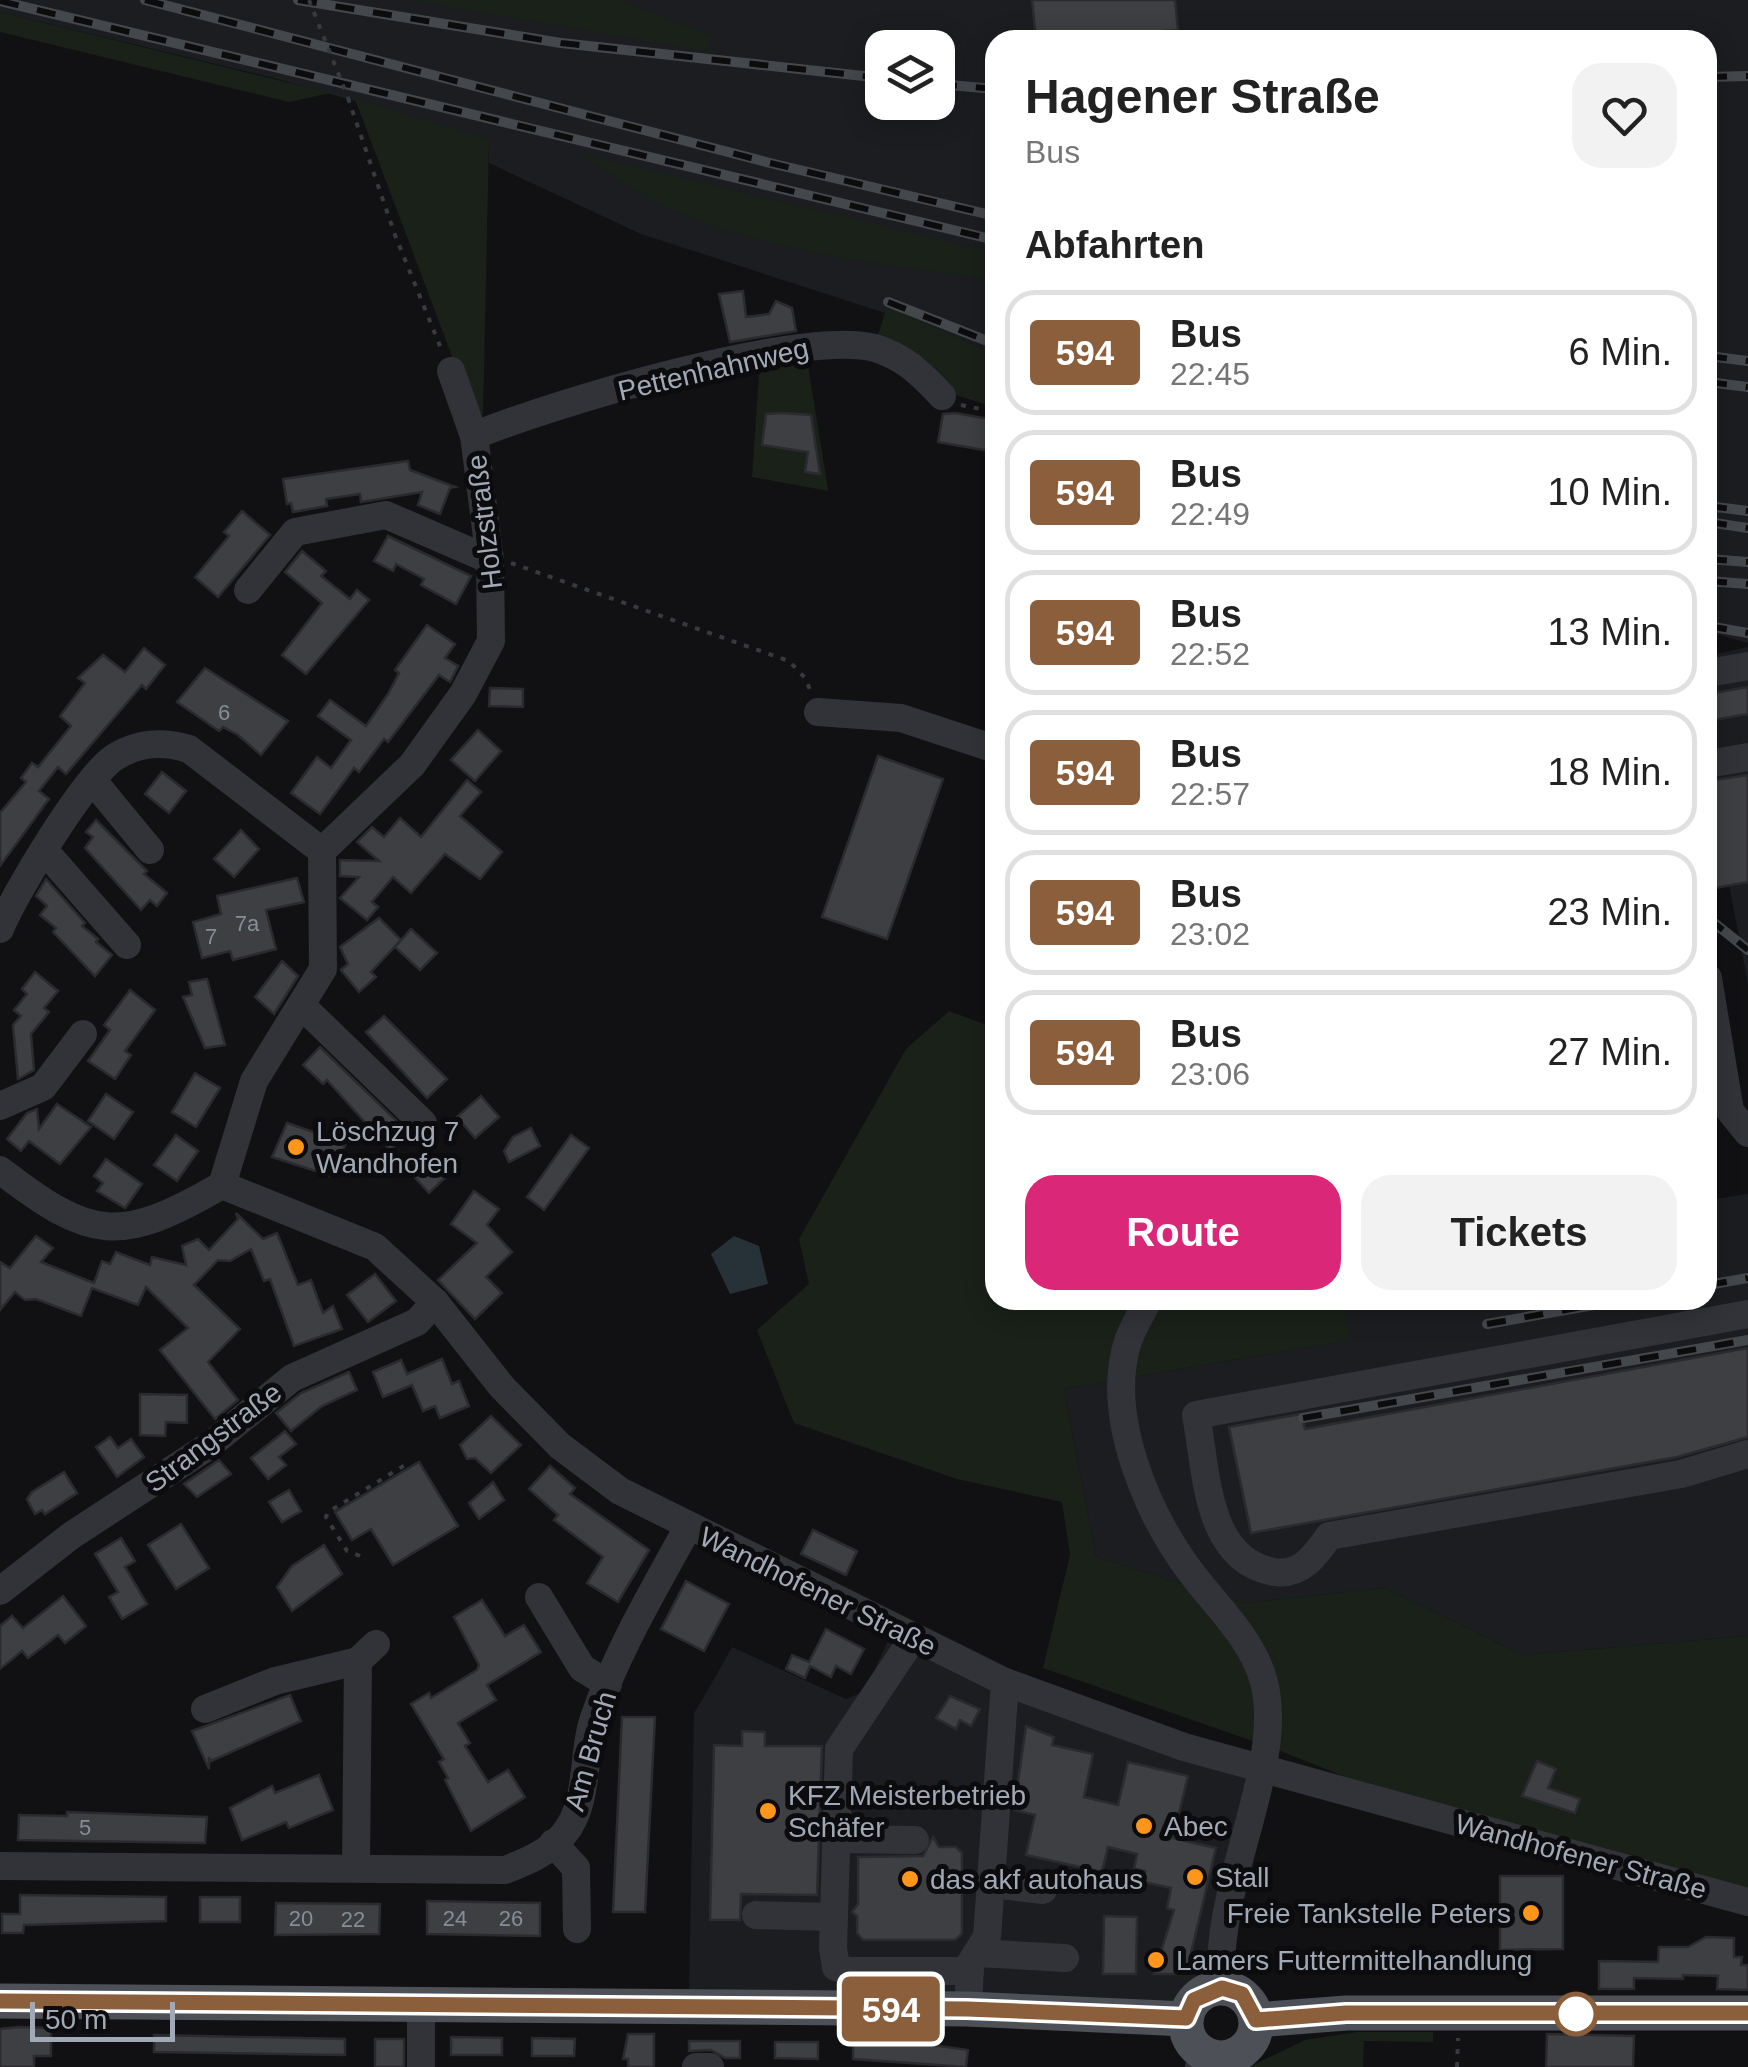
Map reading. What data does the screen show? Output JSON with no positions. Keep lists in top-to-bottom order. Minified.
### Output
{"streets":{"street":["Pettenhahnweg","Holzstraße","Strangstraße","Wandhofener Straße","Am Bruch"]},"crossings":[["Pettenhahnweg","Holzstraße"],["Strangstraße","Wandhofener Straße"],["Wandhofener Straße","Am Bruch"]],"places":["Löschzug 7 Wandhofen","KFZ Meisterbetrieb Schäfer","Abec","Stall","das akf autohaus","Freie Tankstelle Peters","Lamers Futtermittelhandlung"],"lines":["bus line 594"],"house_numbers":["6","7a","7","5","20","24","26","22"],"scale_bar":"50 m","page":{"on_map":"594","heading":[["Hagener Straße","Bus"],"Abfahrten"],"list":[{"mark":"594","name":"Bus","note":"22:45","value":"6 Min."},{"mark":"594","name":"Bus","note":"22:49","value":"10 Min."},{"mark":"594","name":"Bus","note":"22:52","value":"13 Min."},{"mark":"594","name":"Bus","note":"22:57","value":"18 Min."},{"mark":"594","name":"Bus","note":"23:02","value":"23 Min."},{"mark":"594","name":"Bus","note":"23:06","value":"27 Min."}],"buttons":["Route","Tickets"],"scale":"50 m"}}
